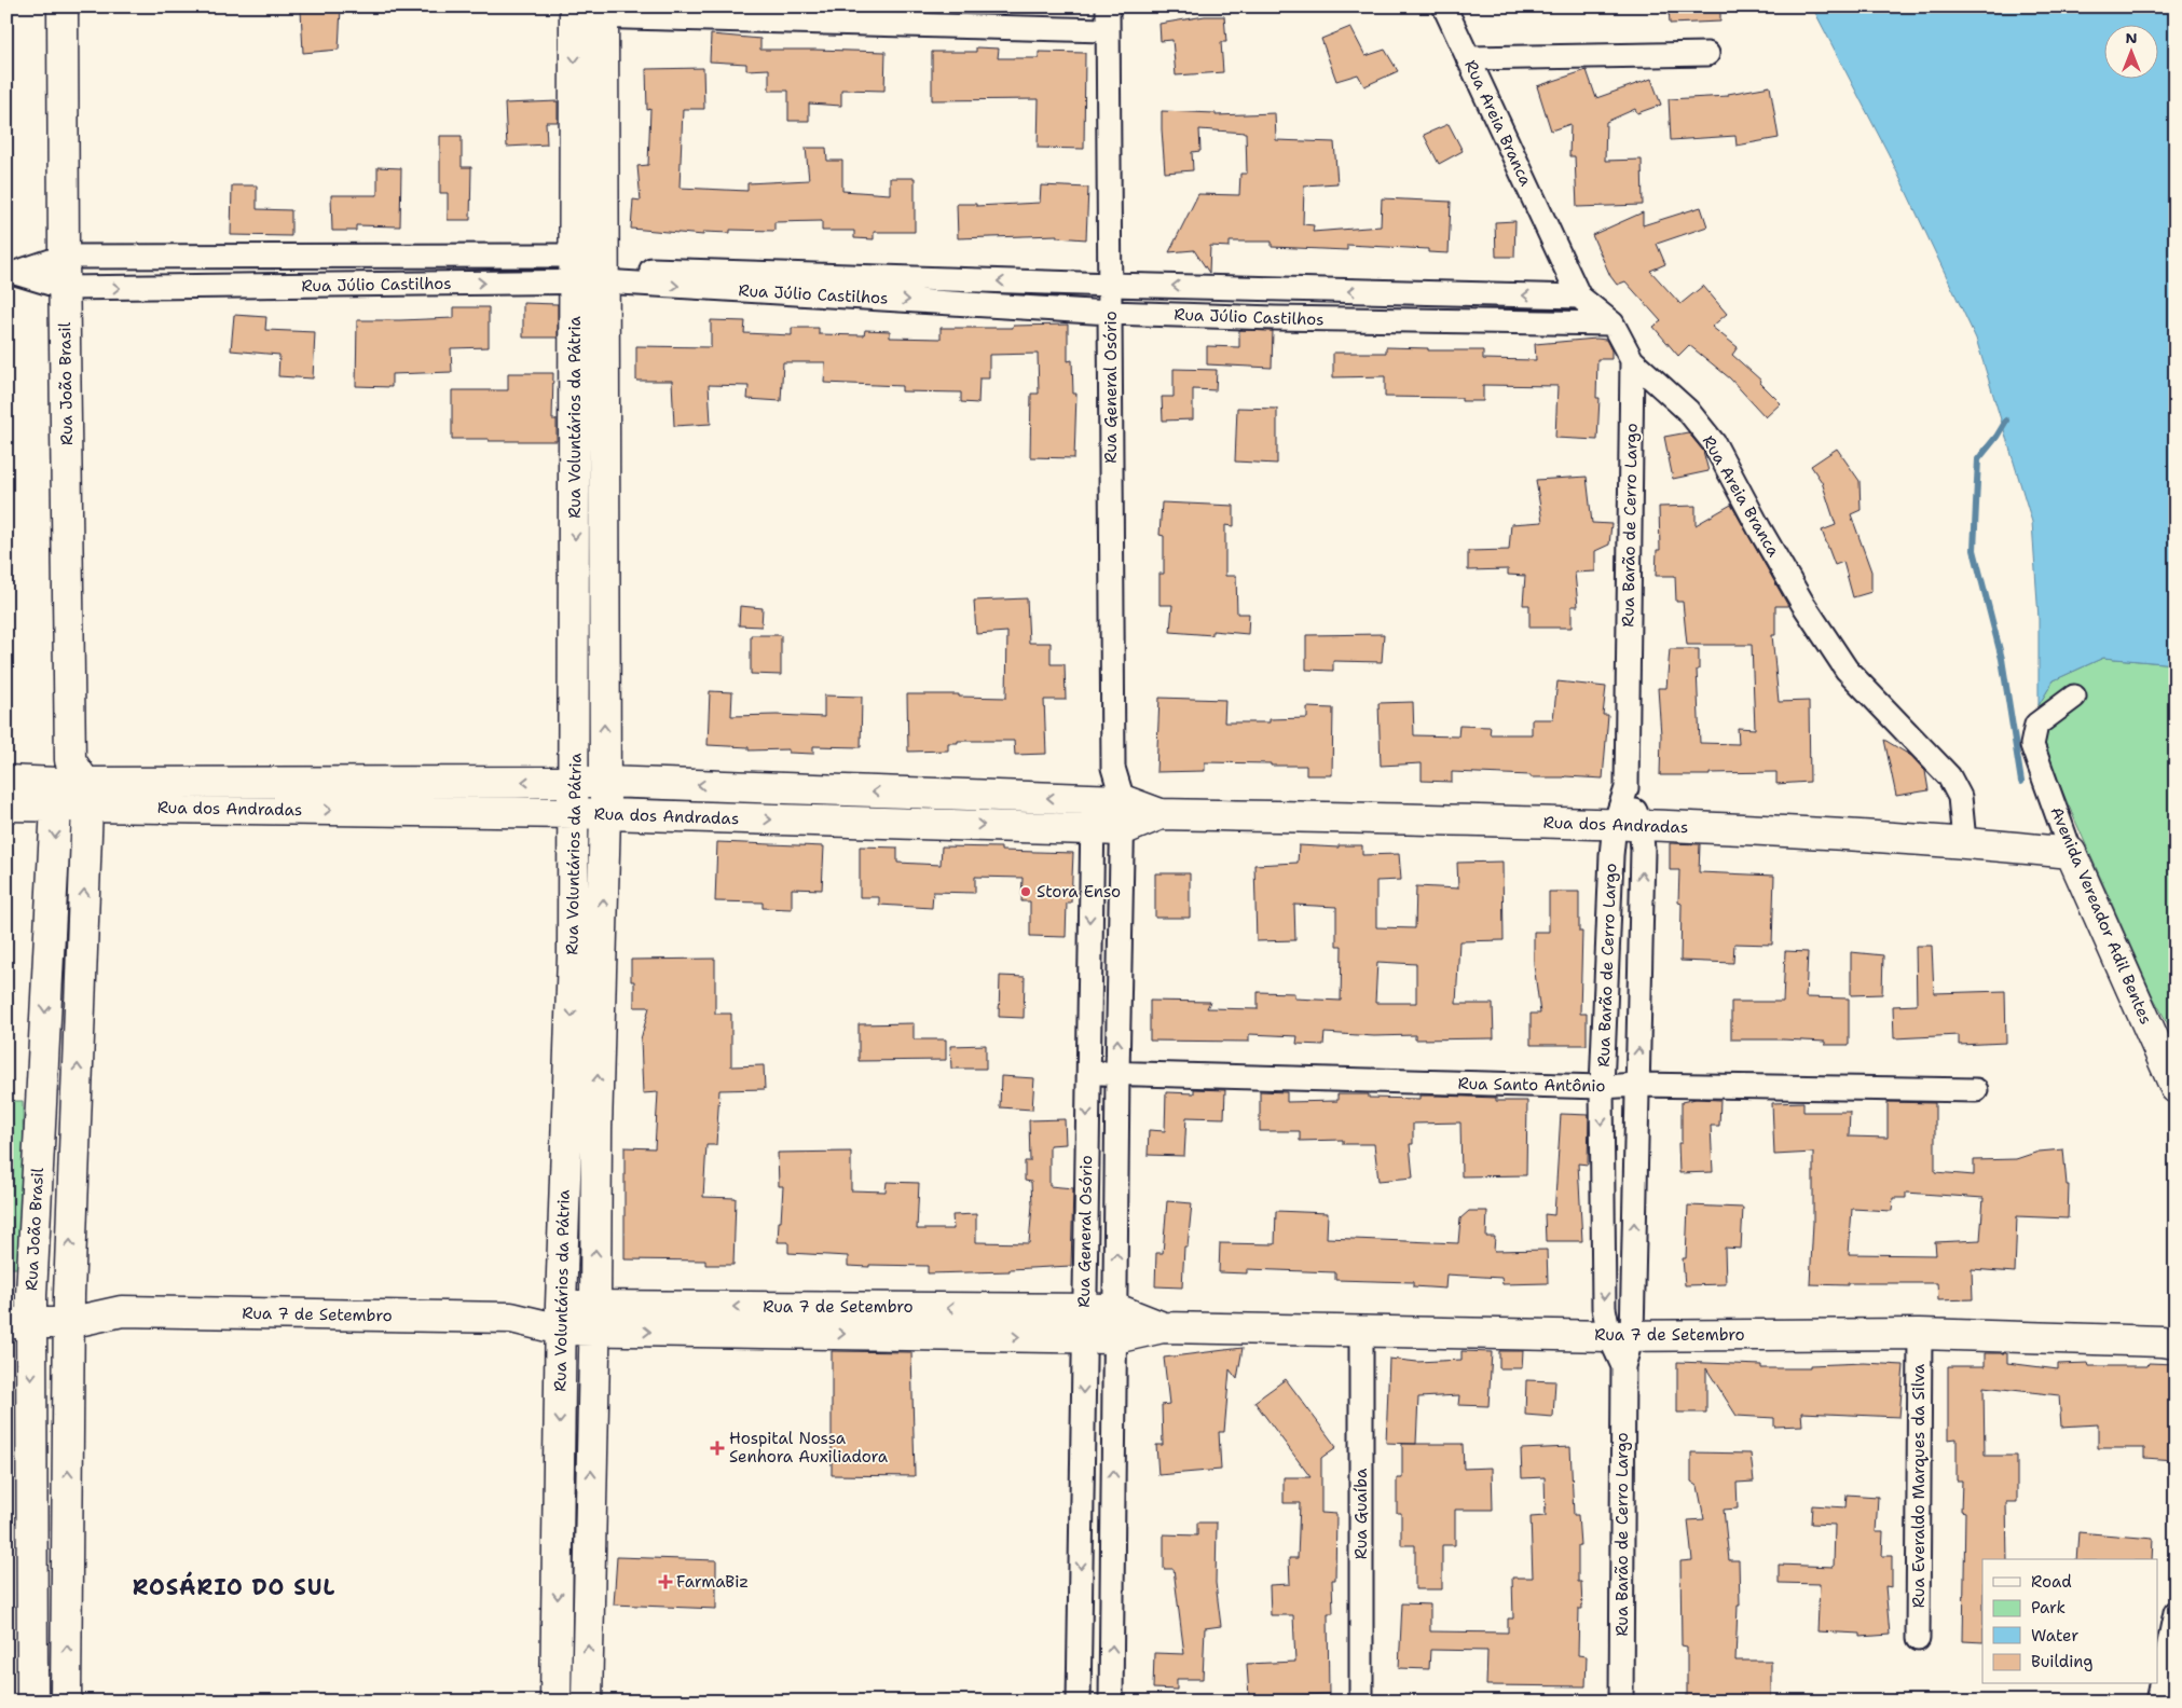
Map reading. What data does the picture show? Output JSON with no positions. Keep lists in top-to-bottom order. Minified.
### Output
{"streets":{"street":["Rua Areia Branca","Rua Júlio Castilhos","Rua João Brasil","Rua General Osório","Rua Voluntários da Pátria","Rua Barão de Cerro Largo","Rua dos Andradas","Avenida Vereador Adil Bentes","Rua Santo Antônio","Rua 7 de Setembro","Rua Everaldo Marques da Silva","Rua Guaíba"]},"crossings":[["Rua Areia Branca","Rua Júlio Castilhos"],["Rua Areia Branca","Rua Barão de Cerro Largo"],["Rua Areia Branca","Rua dos Andradas"],["Rua Júlio Castilhos","Rua João Brasil"],["Rua Júlio Castilhos","Rua General Osório"],["Rua Júlio Castilhos","Rua Voluntários da Pátria"],["Rua João Brasil","Rua dos Andradas"],["Rua João Brasil","Rua 7 de Setembro"],["Rua General Osório","Rua dos Andradas"],["Rua General Osório","Rua Santo Antônio"],["Rua General Osório","Rua 7 de Setembro"],["Rua Voluntários da Pátria","Rua dos Andradas"],["Rua Voluntários da Pátria","Rua 7 de Setembro"],["Rua Barão de Cerro Largo","Rua dos Andradas"],["Rua Barão de Cerro Largo","Rua Santo Antônio"],["Rua Barão de Cerro Largo","Rua 7 de Setembro"],["Rua dos Andradas","Avenida Vereador Adil Bentes"],["Rua 7 de Setembro","Rua Everaldo Marques da Silva"],["Rua 7 de Setembro","Rua Guaíba"]],"districts":["ROSÁRIO DO SUL"],"places":{"other":["Stora Enso"],"health":["Hospital Nossa Senhora Auxiliadora","FarmaBiz"]},"legend":["Road","Park","Water","Building"],"north":"top"}
